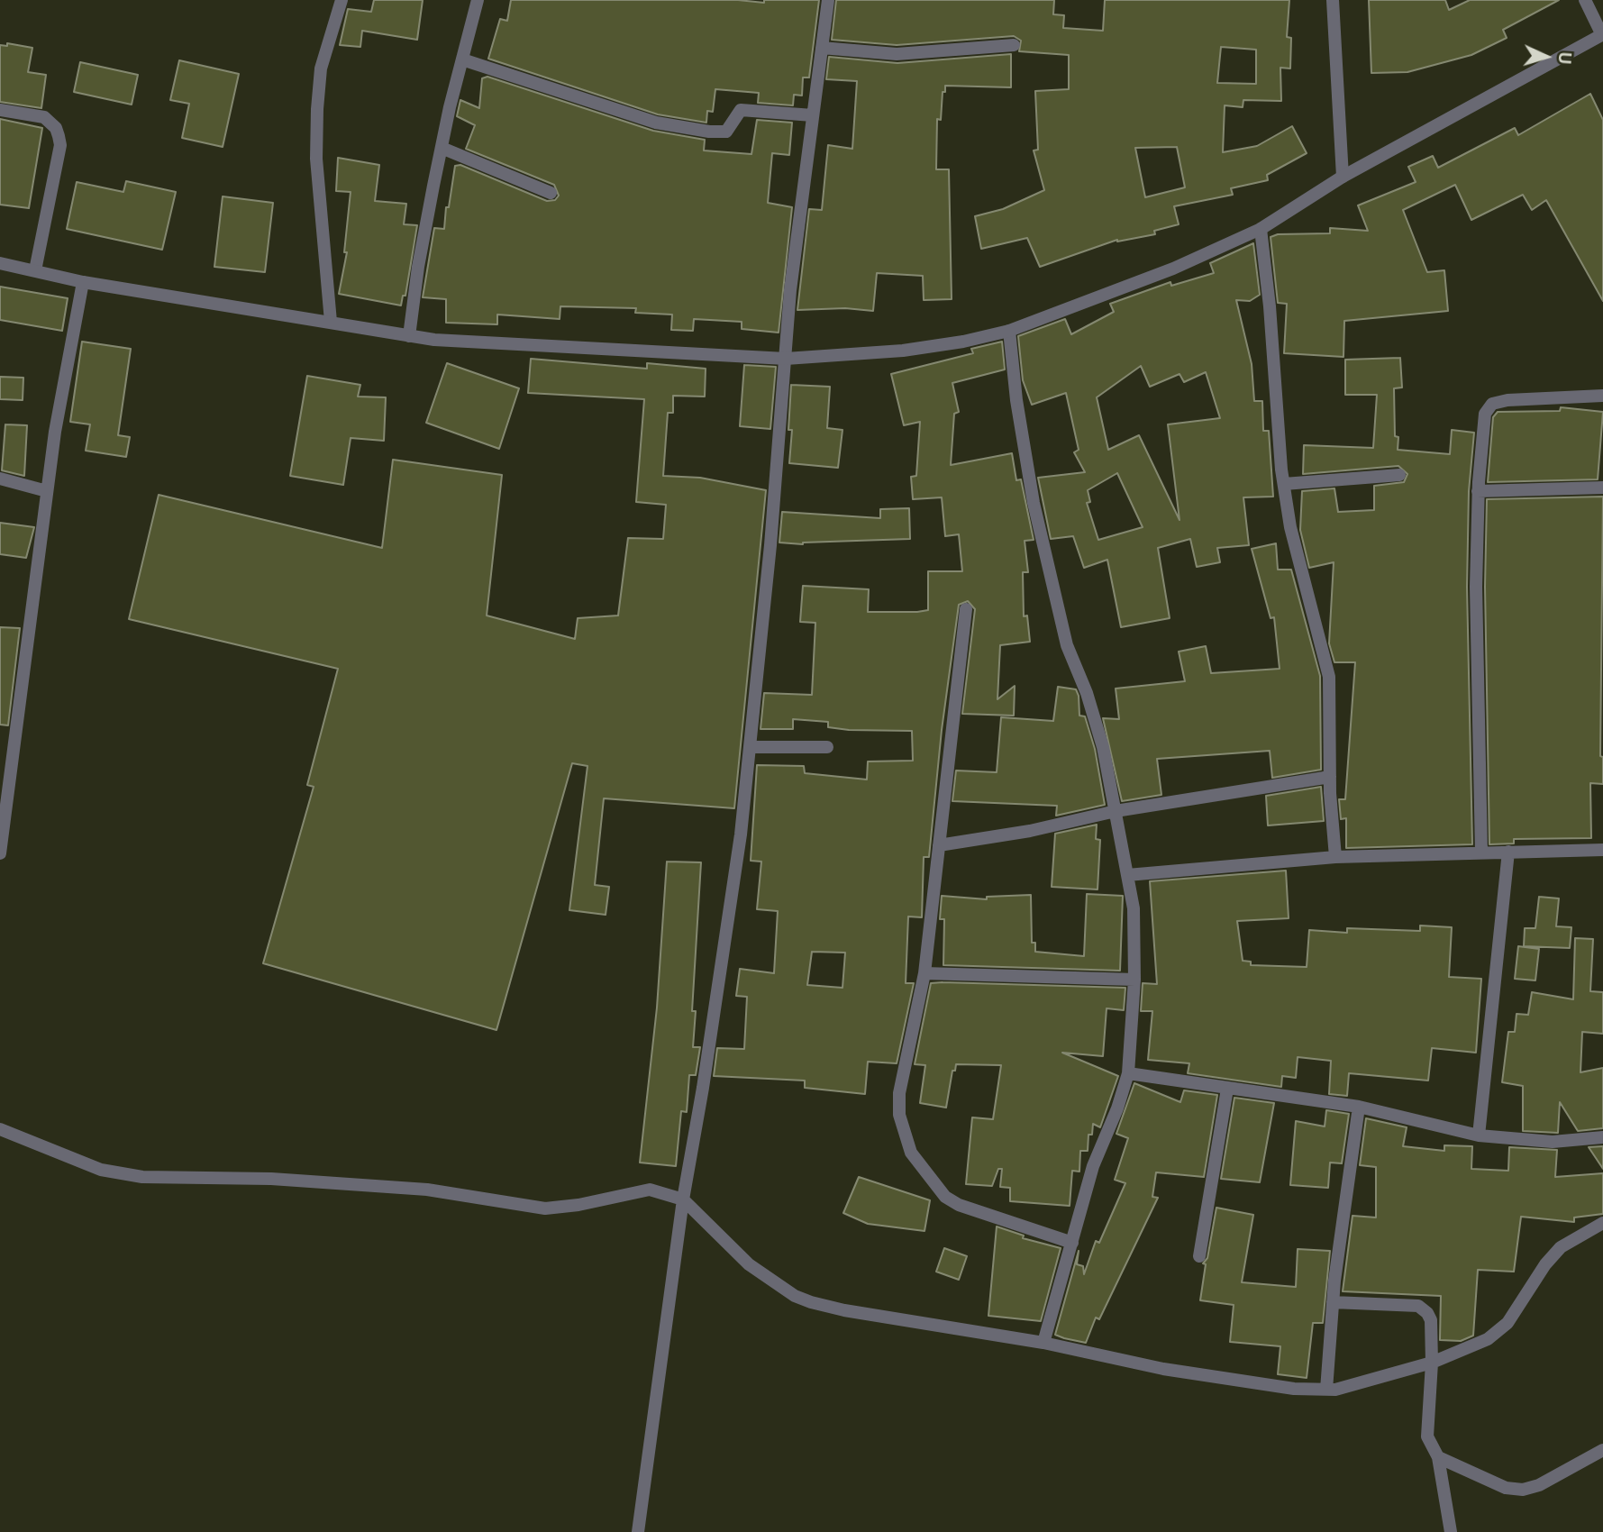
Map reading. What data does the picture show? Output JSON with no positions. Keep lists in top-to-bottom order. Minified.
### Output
{"north":"right"}
